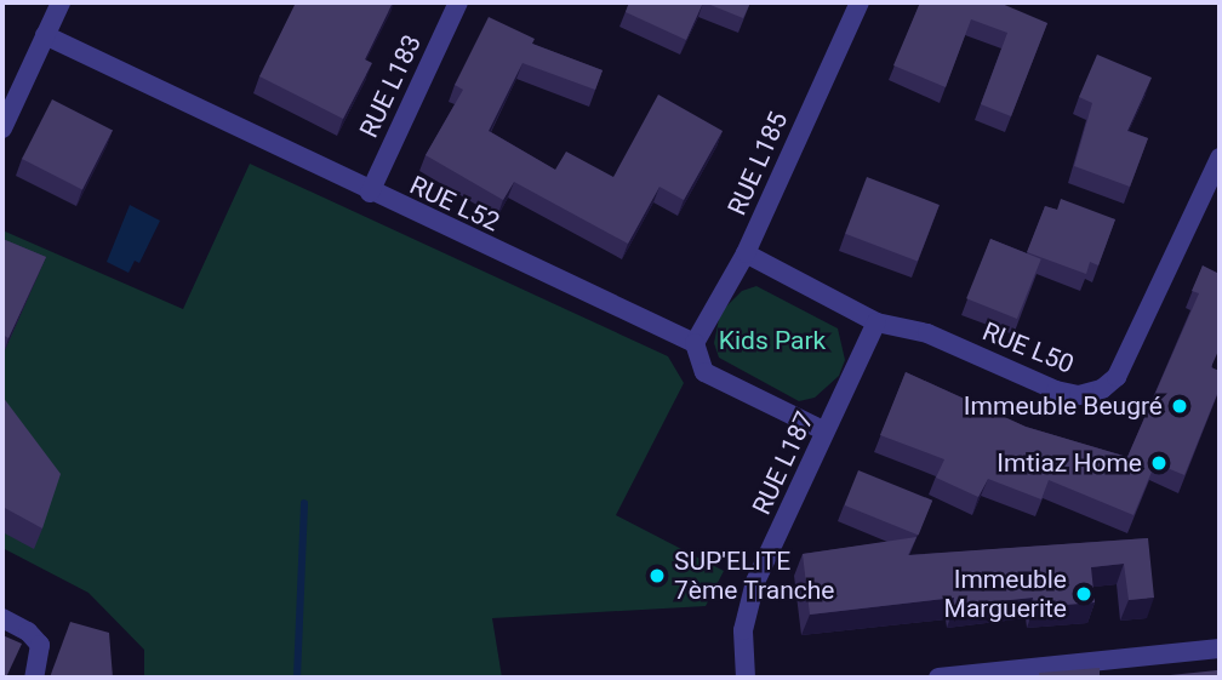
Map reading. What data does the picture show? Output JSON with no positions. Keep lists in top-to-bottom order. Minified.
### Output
{"streets":{"street":["RUE L183","RUE L185","RUE L52","RUE L50","RUE L187"]},"crossings":[["RUE L183","RUE L52"],["RUE L185","RUE L52"],["RUE L185","RUE L50"],["RUE L50","RUE L187"]],"parks":["Kids Park"],"places":["Immeuble Beugré","Imtiaz Home","SUP'ELITE 7ème Tranche","Immeuble Marguerite"]}
